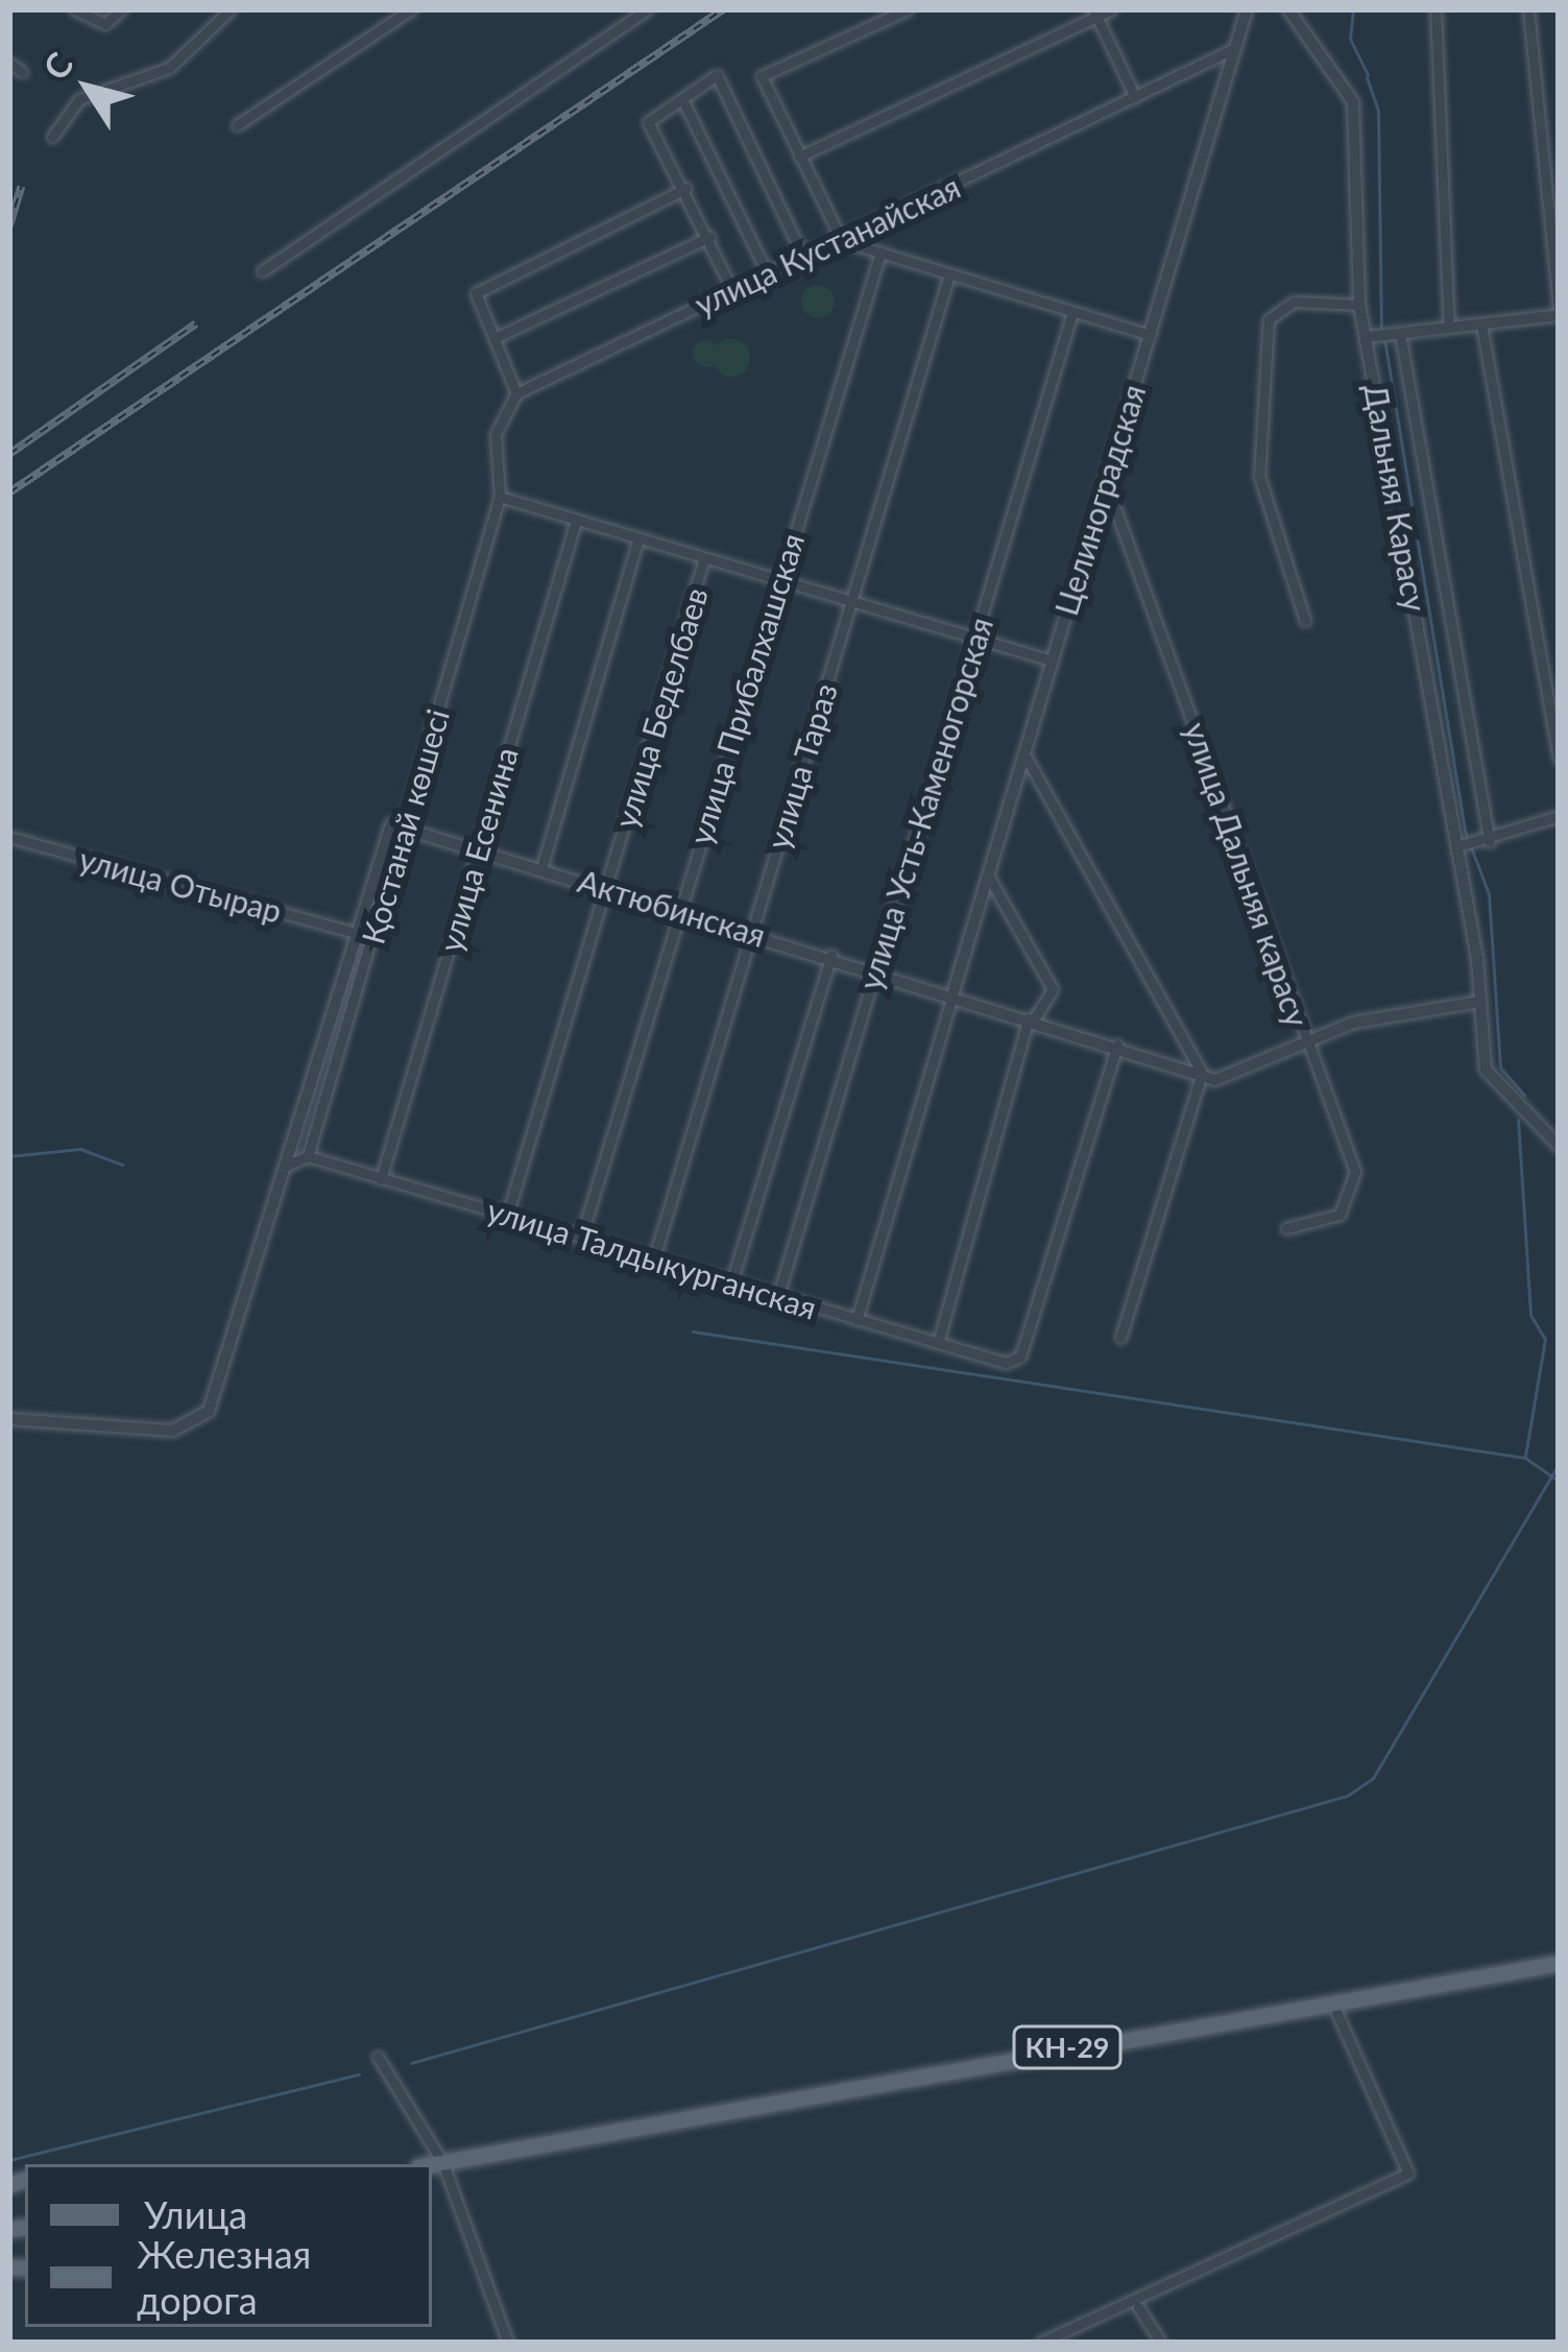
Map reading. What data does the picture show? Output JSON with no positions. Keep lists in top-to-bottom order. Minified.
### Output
{"streets":{"main road":["КН-29"],"street":["улица Кустанайская","Дальняя Карасу","Целиноградская","улица Прибалхашская","улица Беделбаев","улица Тараз","улица Усть-Каменогорская","Қостанай көшесі","улица Есенина","улица Дальняя карасу","улица Отырар","Актюбинская","улица Талдыкурганская"]},"crossings":[["улица Кустанайская","Целиноградская"],["Целиноградская","улица Дальняя карасу"],["Целиноградская","Актюбинская"],["улица Прибалхашская","Актюбинская"],["улица Прибалхашская","улица Талдыкурганская"],["улица Беделбаев","Актюбинская"],["улица Беделбаев","улица Талдыкурганская"],["улица Тараз","Актюбинская"],["улица Тараз","улица Талдыкурганская"],["улица Усть-Каменогорская","Актюбинская"],["улица Усть-Каменогорская","улица Талдыкурганская"],["Қостанай көшесі","Актюбинская"],["Қостанай көшесі","улица Талдыкурганская"],["улица Есенина","Актюбинская"],["улица Есенина","улица Талдыкурганская"],["улица Отырар","Актюбинская"],["Актюбинская","улица Талдыкурганская"]],"legend":["Улица","Железная дорога"],"north":"top left"}
